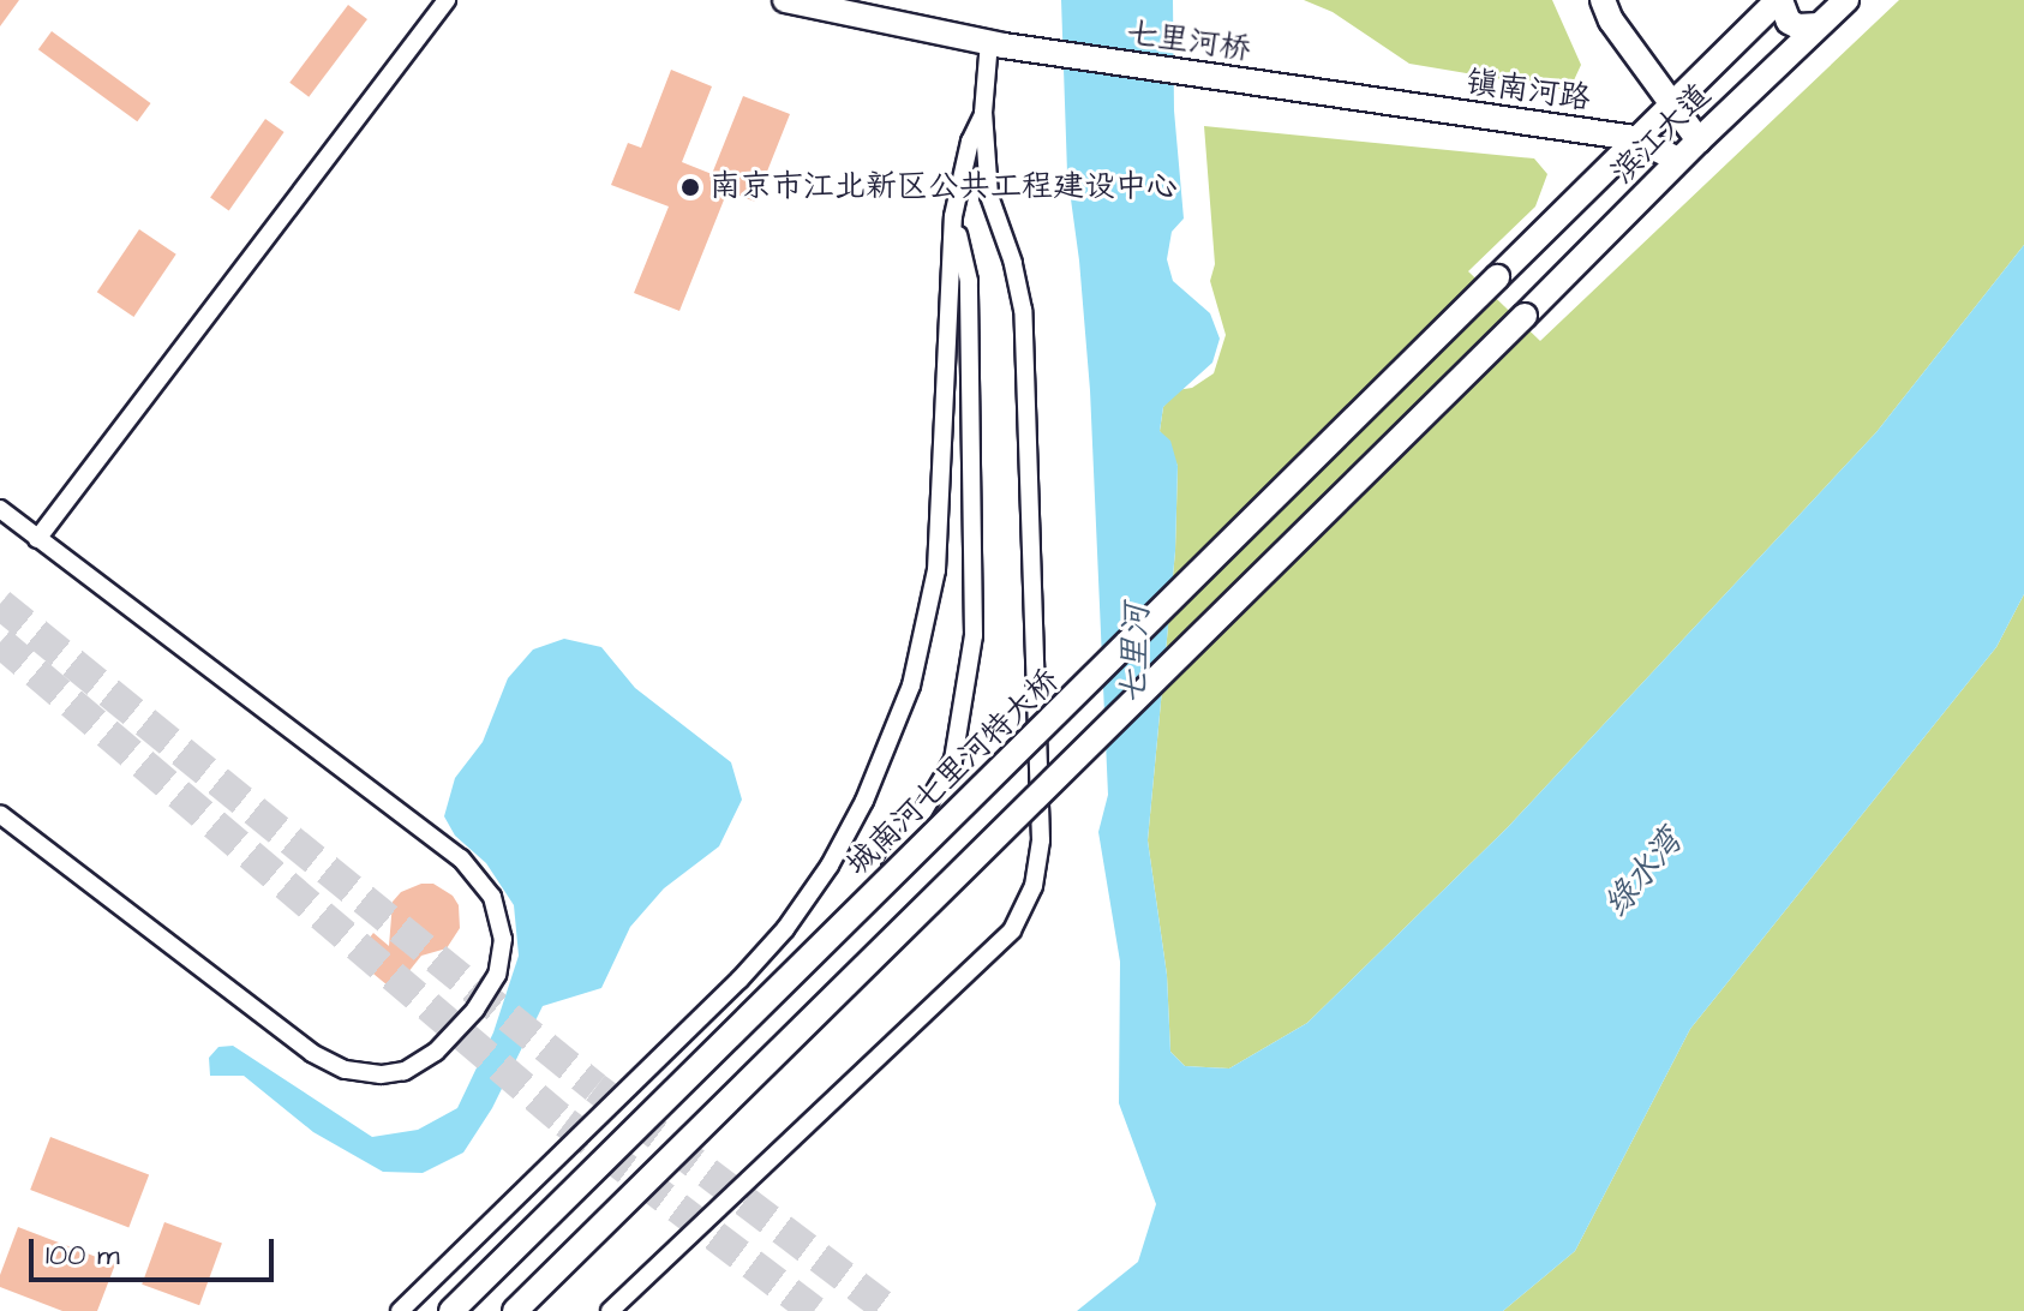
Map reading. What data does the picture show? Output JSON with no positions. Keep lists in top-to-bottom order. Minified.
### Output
{"streets":{"main road":["七里河桥","镇南河路","滨江大道","城南河七里河特大桥"]},"crossings":[["七里河桥","镇南河路"],["镇南河路","滨江大道"],["滨江大道","城南河七里河特大桥"]],"water":["七里河","绿水湾"],"places":["南京市江北新区公共工程建设中心"],"scale_bar":"100 m"}
